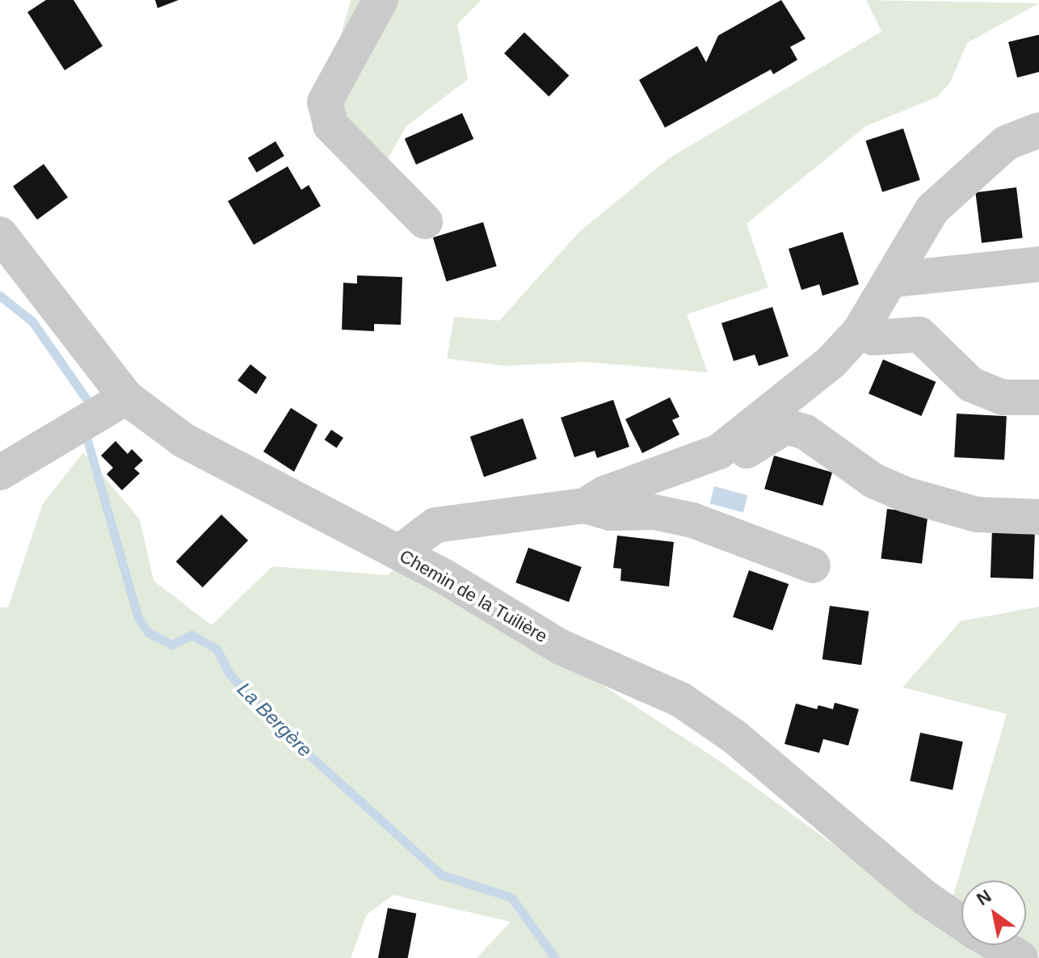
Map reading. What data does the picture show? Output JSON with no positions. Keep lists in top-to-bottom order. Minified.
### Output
{"streets":{"street":["Chemin de la Tuilière"]},"water":["La Bergère"],"north":"top left"}
